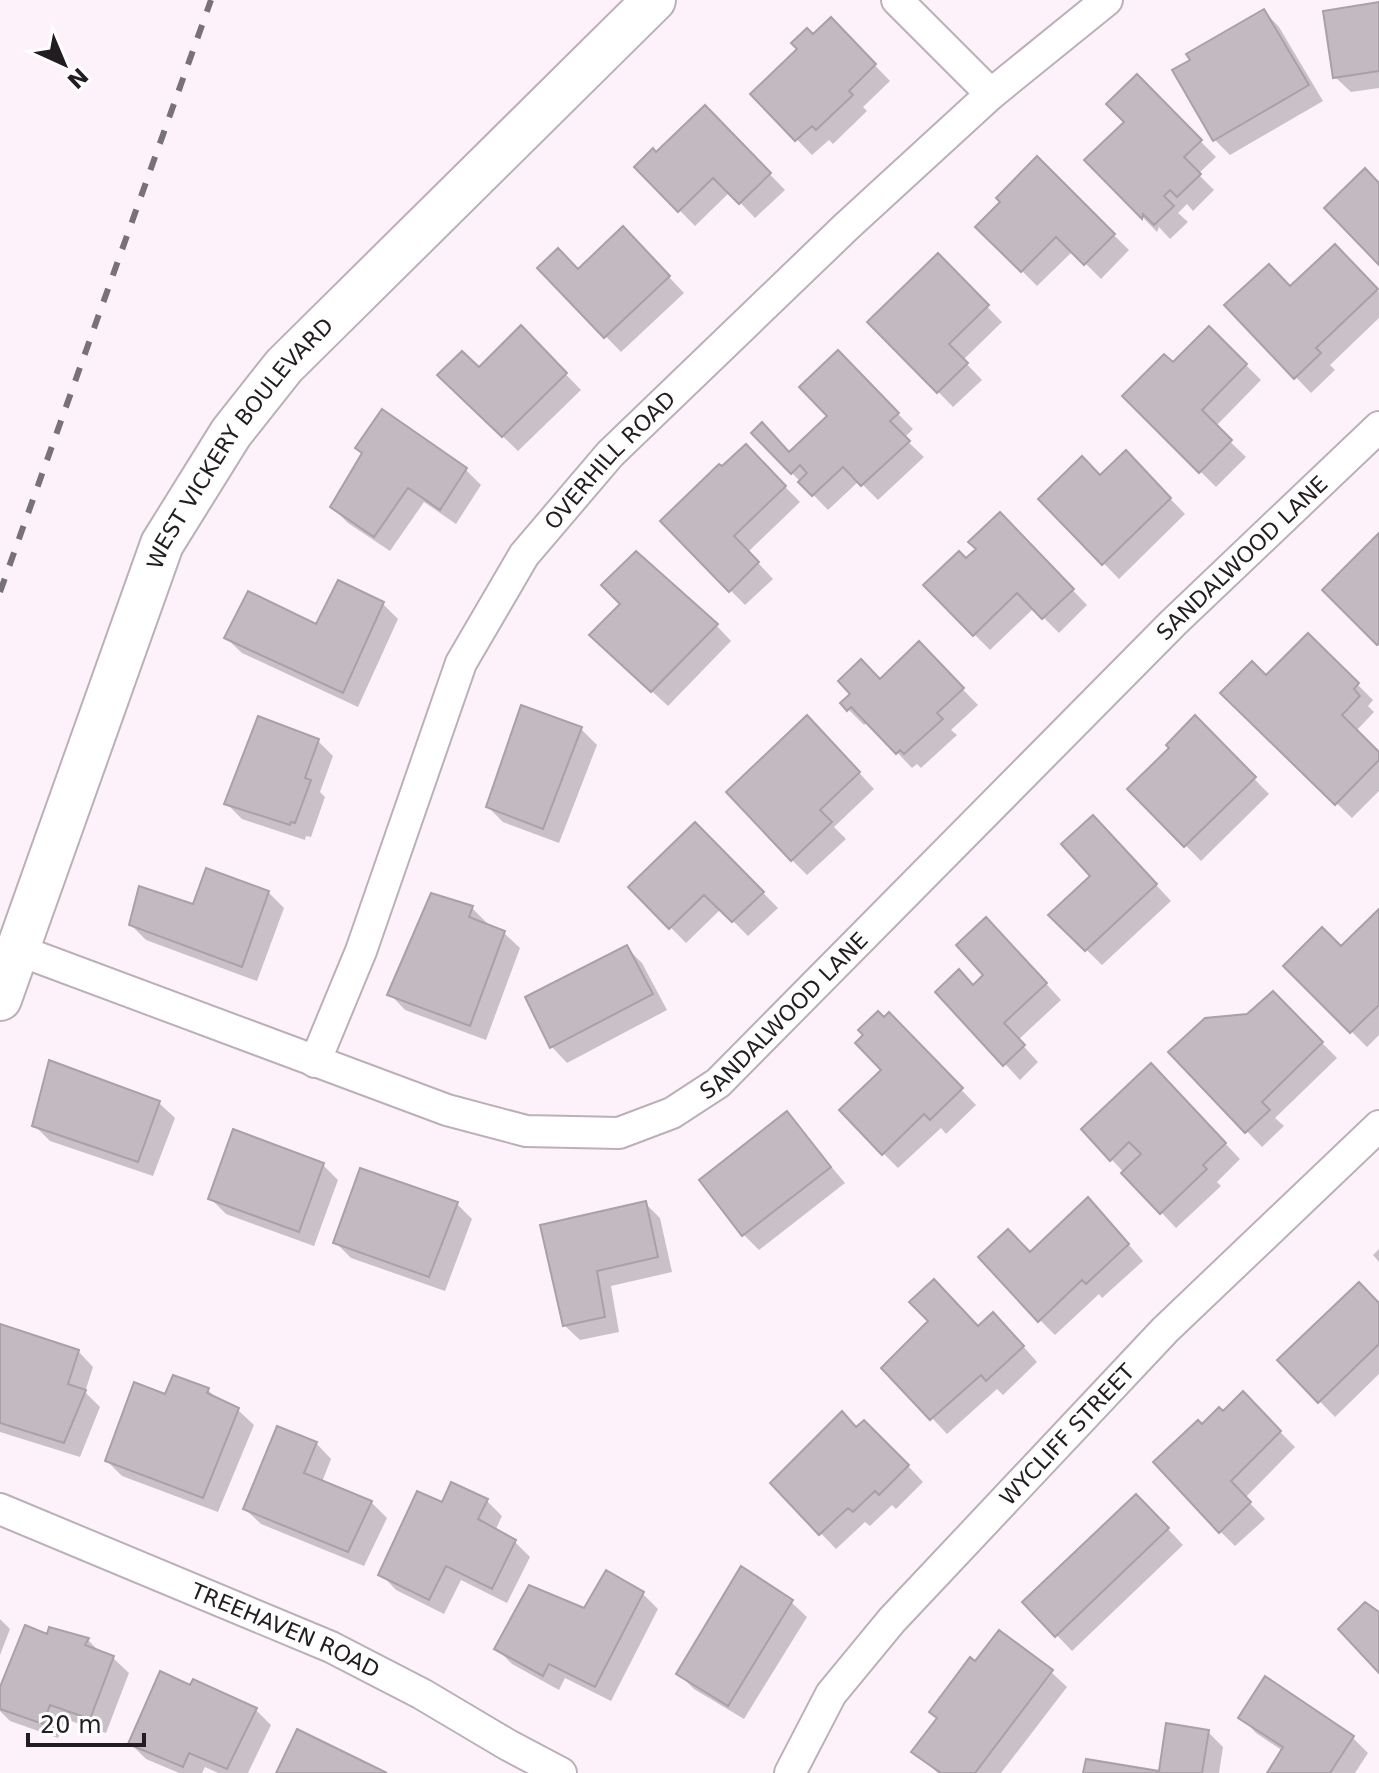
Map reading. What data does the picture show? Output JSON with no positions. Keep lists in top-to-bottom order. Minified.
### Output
{"streets":{"main road":["WEST VICKERY BOULEVARD"],"street":["OVERHILL ROAD","SANDALWOOD LANE","WYCLIFF STREET","TREEHAVEN ROAD"]},"crossings":[["WEST VICKERY BOULEVARD","SANDALWOOD LANE"],["OVERHILL ROAD","SANDALWOOD LANE"]],"scale_bar":"20 m","north":"bottom right"}
